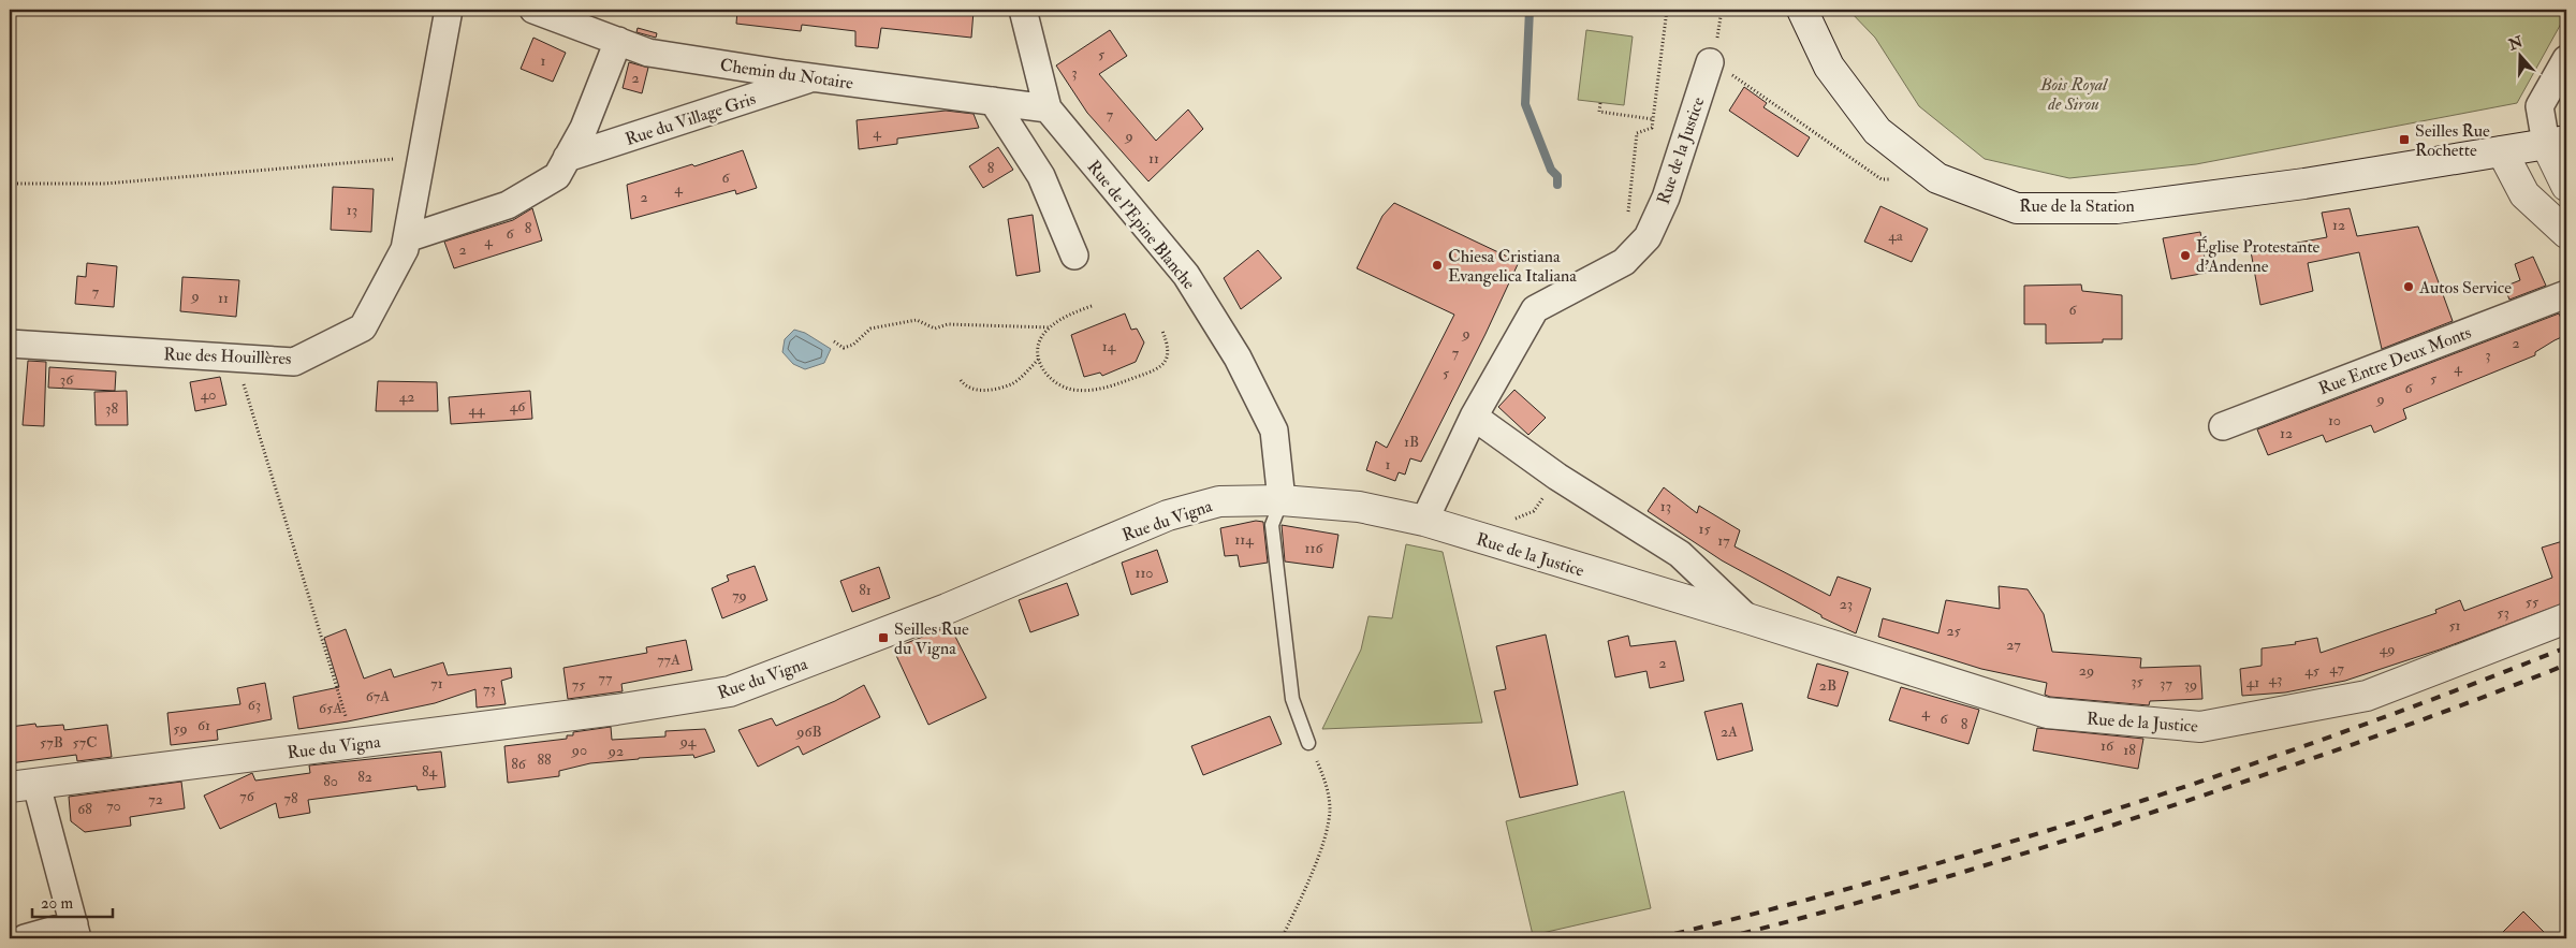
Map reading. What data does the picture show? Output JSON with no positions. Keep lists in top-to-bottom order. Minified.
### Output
{"streets":{"street":["Chemin du Notaire","Rue du Village Gris","Rue de la Justice","Rue de la Station","Rue de l'Epine Blanche","Rue des Houillères","Rue Entre Deux Monts","Rue du Vigna"]},"crossings":[["Chemin du Notaire","Rue du Village Gris"],["Chemin du Notaire","Rue de l'Epine Blanche"],["Rue de la Justice","Rue du Vigna"],["Rue de l'Epine Blanche","Rue du Vigna"]],"parks":["Bois Royal de Sirou"],"places":{"transit":["Seilles Rue Rochette","Seilles Rue du Vigna"],"other":["Église Protestante d’Andenne","Chiesa Cristiana Evangelica Italiana","Autos Service"]},"house_numbers":["5","1","3","2","7","4","9","11","8","6","4","2","13","12","8","6","4a","4","2","7","9","11","6","9","2","14","7","3","4","5","5","36","6","40","42","9","46","38","44","10","12","1B","1","13","15","114","17","116","110","81","79","55","23","53","51","25","27","49","77A","2","47","29","45","77","43","35","41","71","37","75","39","2B","73","67A","63","65A","4","6","8","61","59","96B","2A","94","57B","57C","16","90","18","92","88","86","84","82","80","76","78","72","70","68"],"scale_bar":"20 m","north":"top"}
